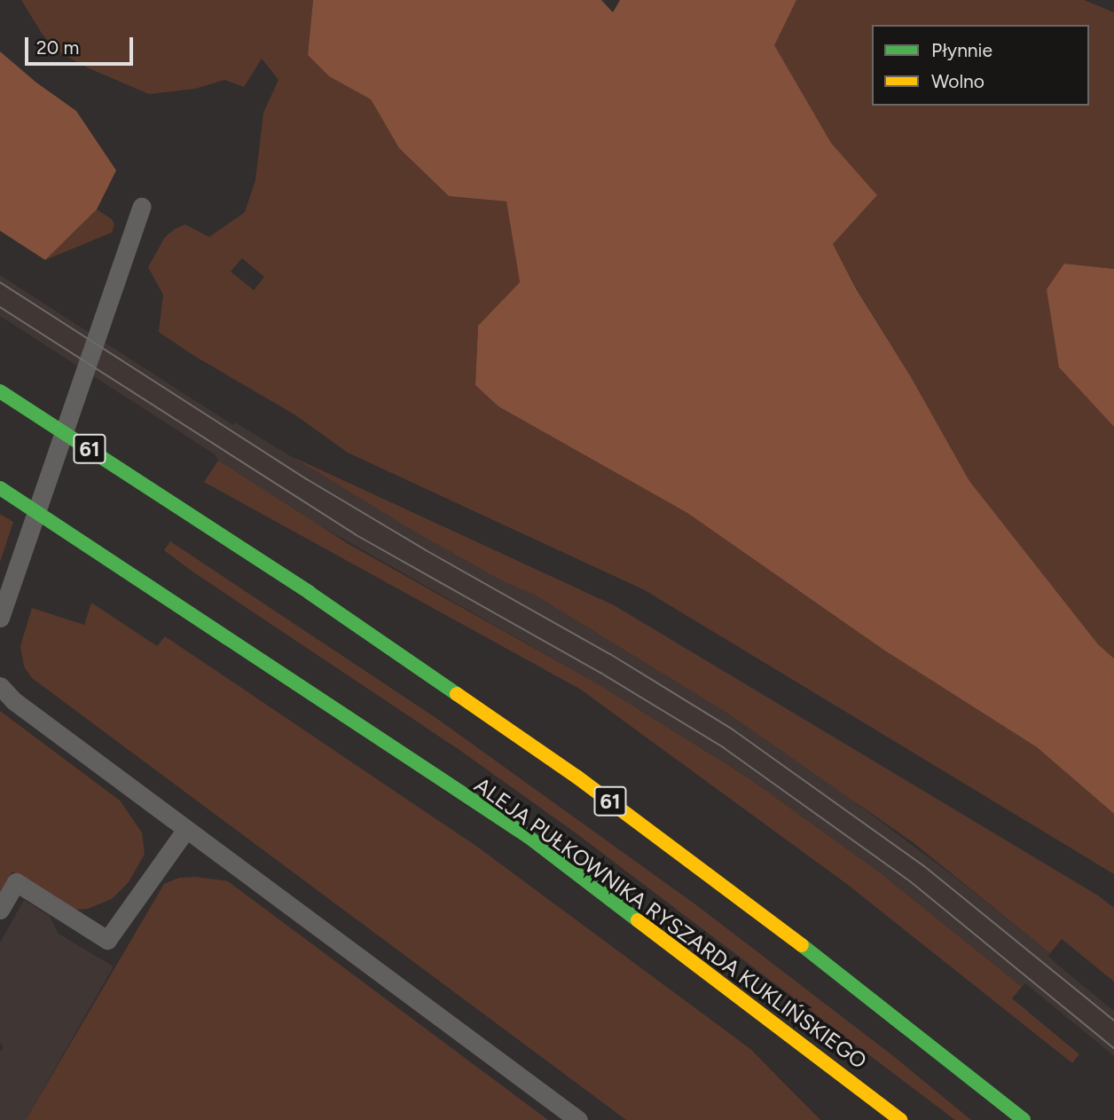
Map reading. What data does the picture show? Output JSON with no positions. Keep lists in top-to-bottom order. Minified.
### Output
{"streets":{"main road":["61","ALEJA PUŁKOWNIKA RYSZARDA KUKLIŃSKIEGO"]},"legend":["Płynnie","Wolno"],"scale_bar":"20 m"}
